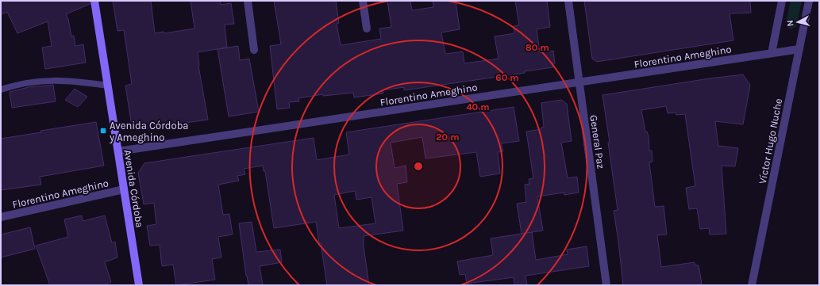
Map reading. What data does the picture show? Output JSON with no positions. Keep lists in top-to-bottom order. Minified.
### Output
{"streets":{"main road":["Avenida Córdoba"],"street":["Florentino Ameghino","Víctor Hugo Nuche","General Paz"]},"crossings":[["Florentino Ameghino","Víctor Hugo Nuche"],["Florentino Ameghino","General Paz"],["Florentino Ameghino","Avenida Córdoba"]],"places":{"transit":["Avenida Córdoba y Ameghino"]},"north":"left","rings":["80 m","60 m","40 m","20 m"]}
